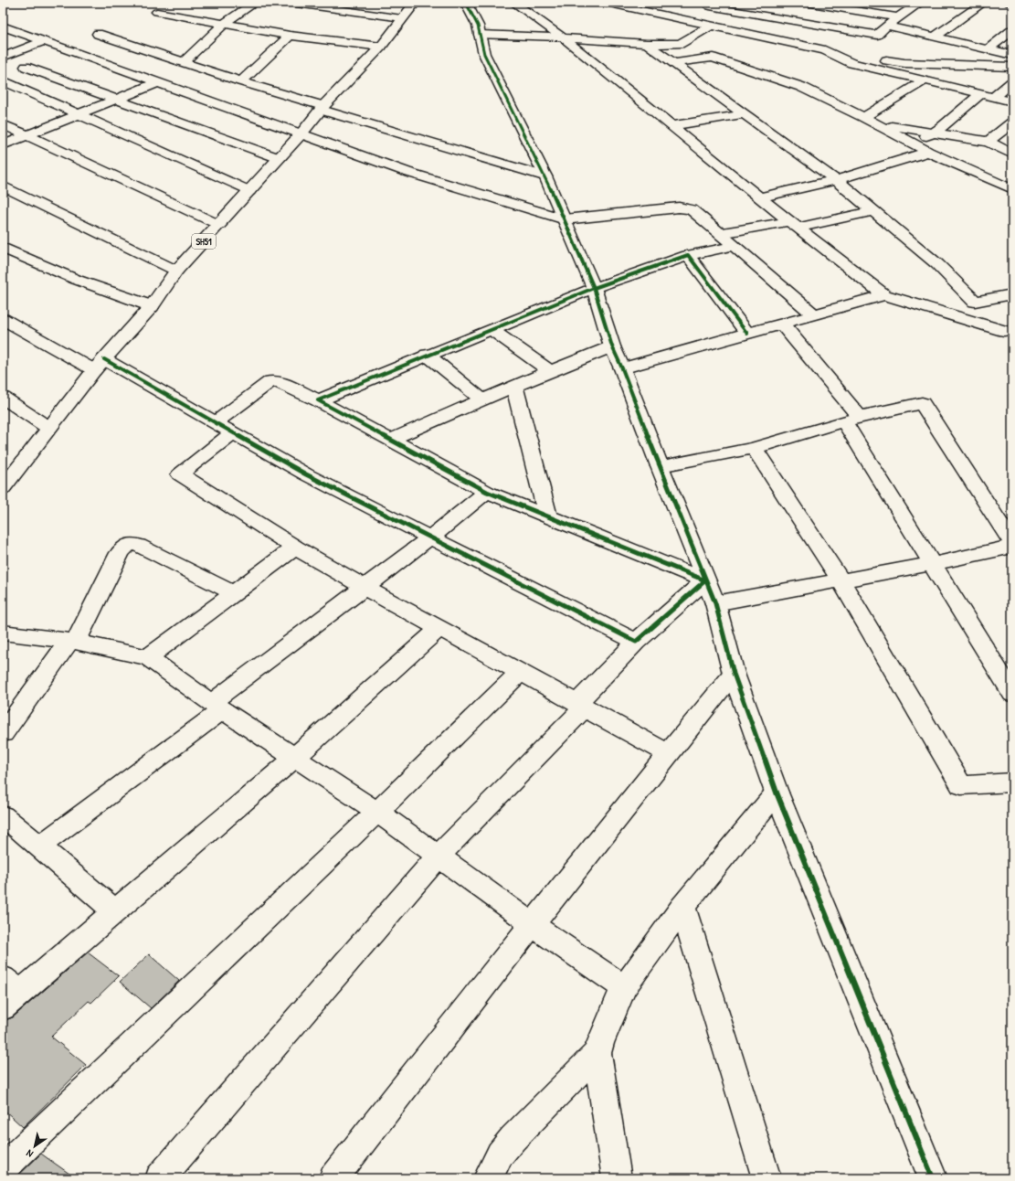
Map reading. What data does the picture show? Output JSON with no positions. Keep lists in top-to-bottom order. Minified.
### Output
{"streets":{"street":["SH51"]},"north":"bottom left"}
